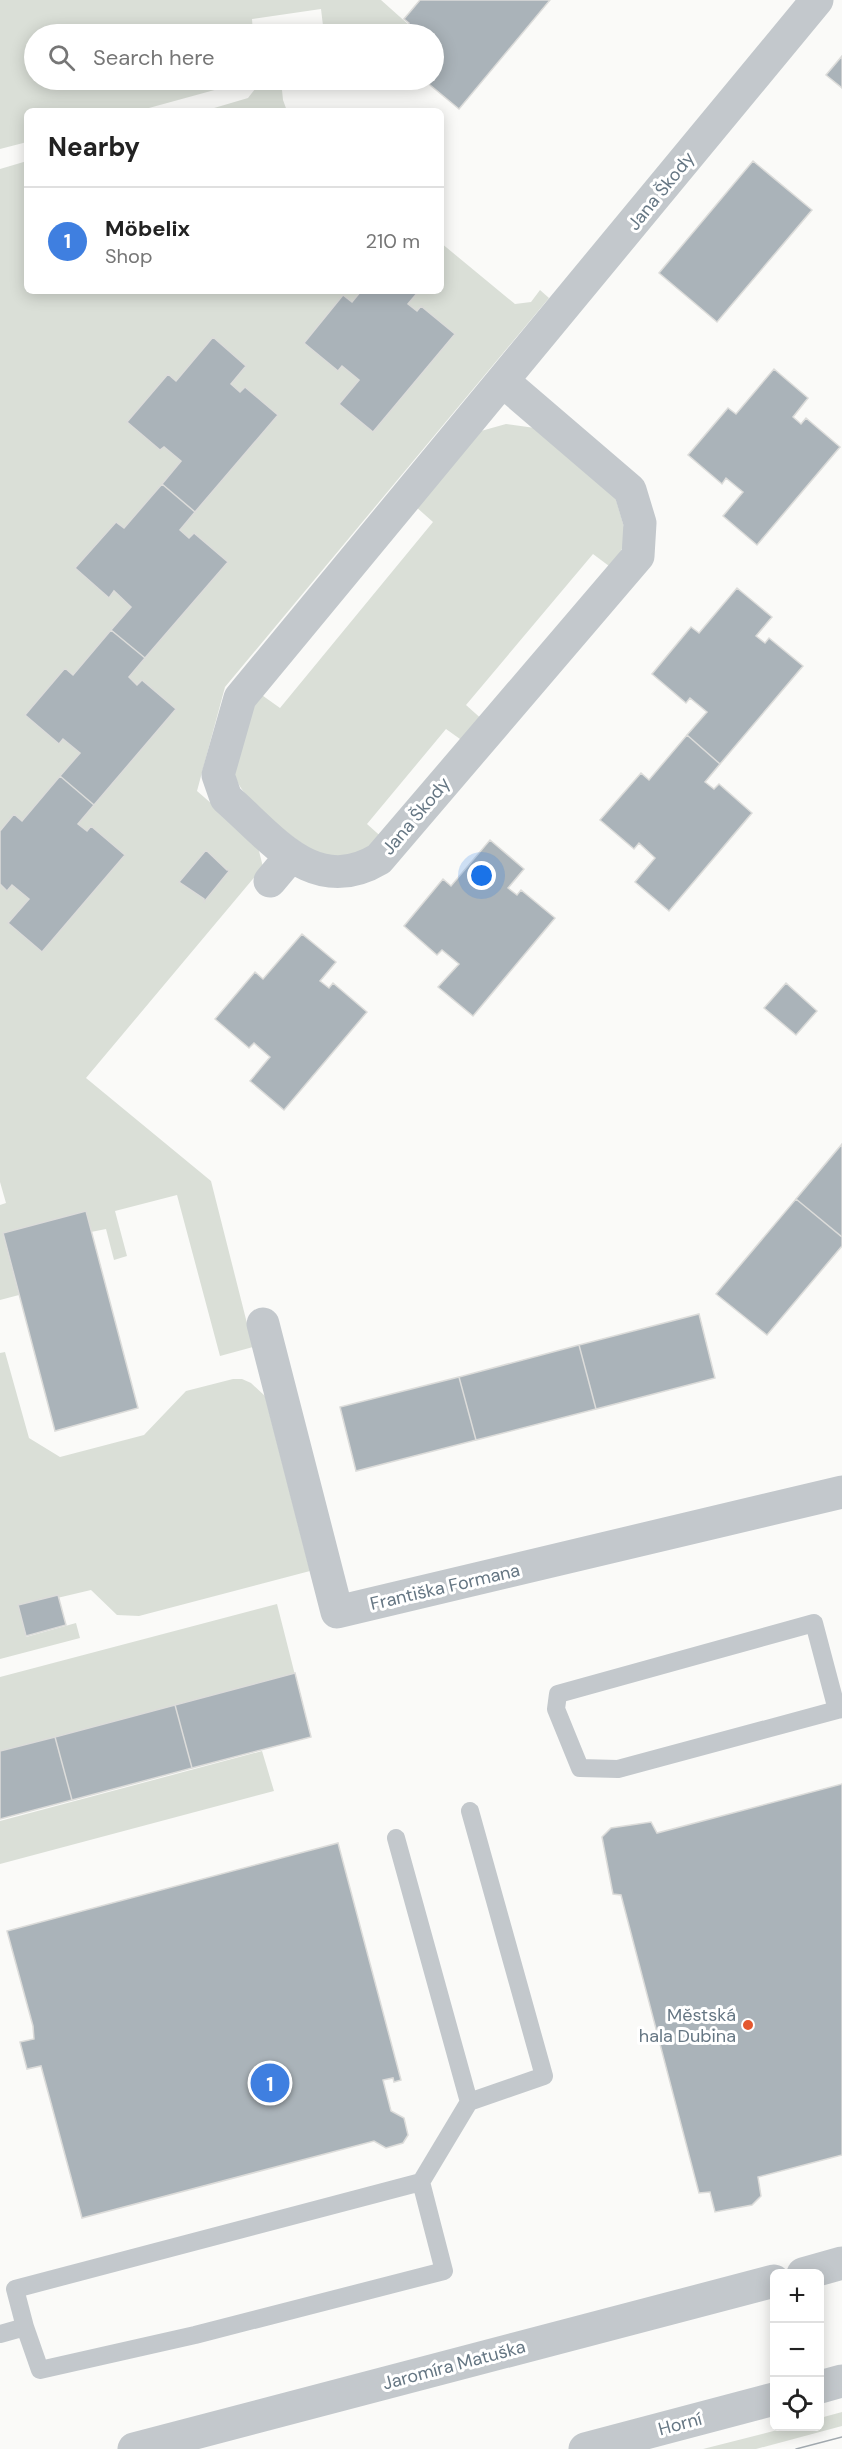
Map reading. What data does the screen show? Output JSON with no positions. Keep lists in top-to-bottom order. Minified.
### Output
{"streets":{"street":["Jana Škody","Františka Formana","Jaromíra Matuška","Horní"]},"places":["Městská hala Dubina"],"page":{"search":"Search here","heading":"Nearby","list":[{"mark":"1","name":"Möbelix","note":"Shop","value":"210 m"}],"pins":"1","map_buttons":["+","−"]}}
